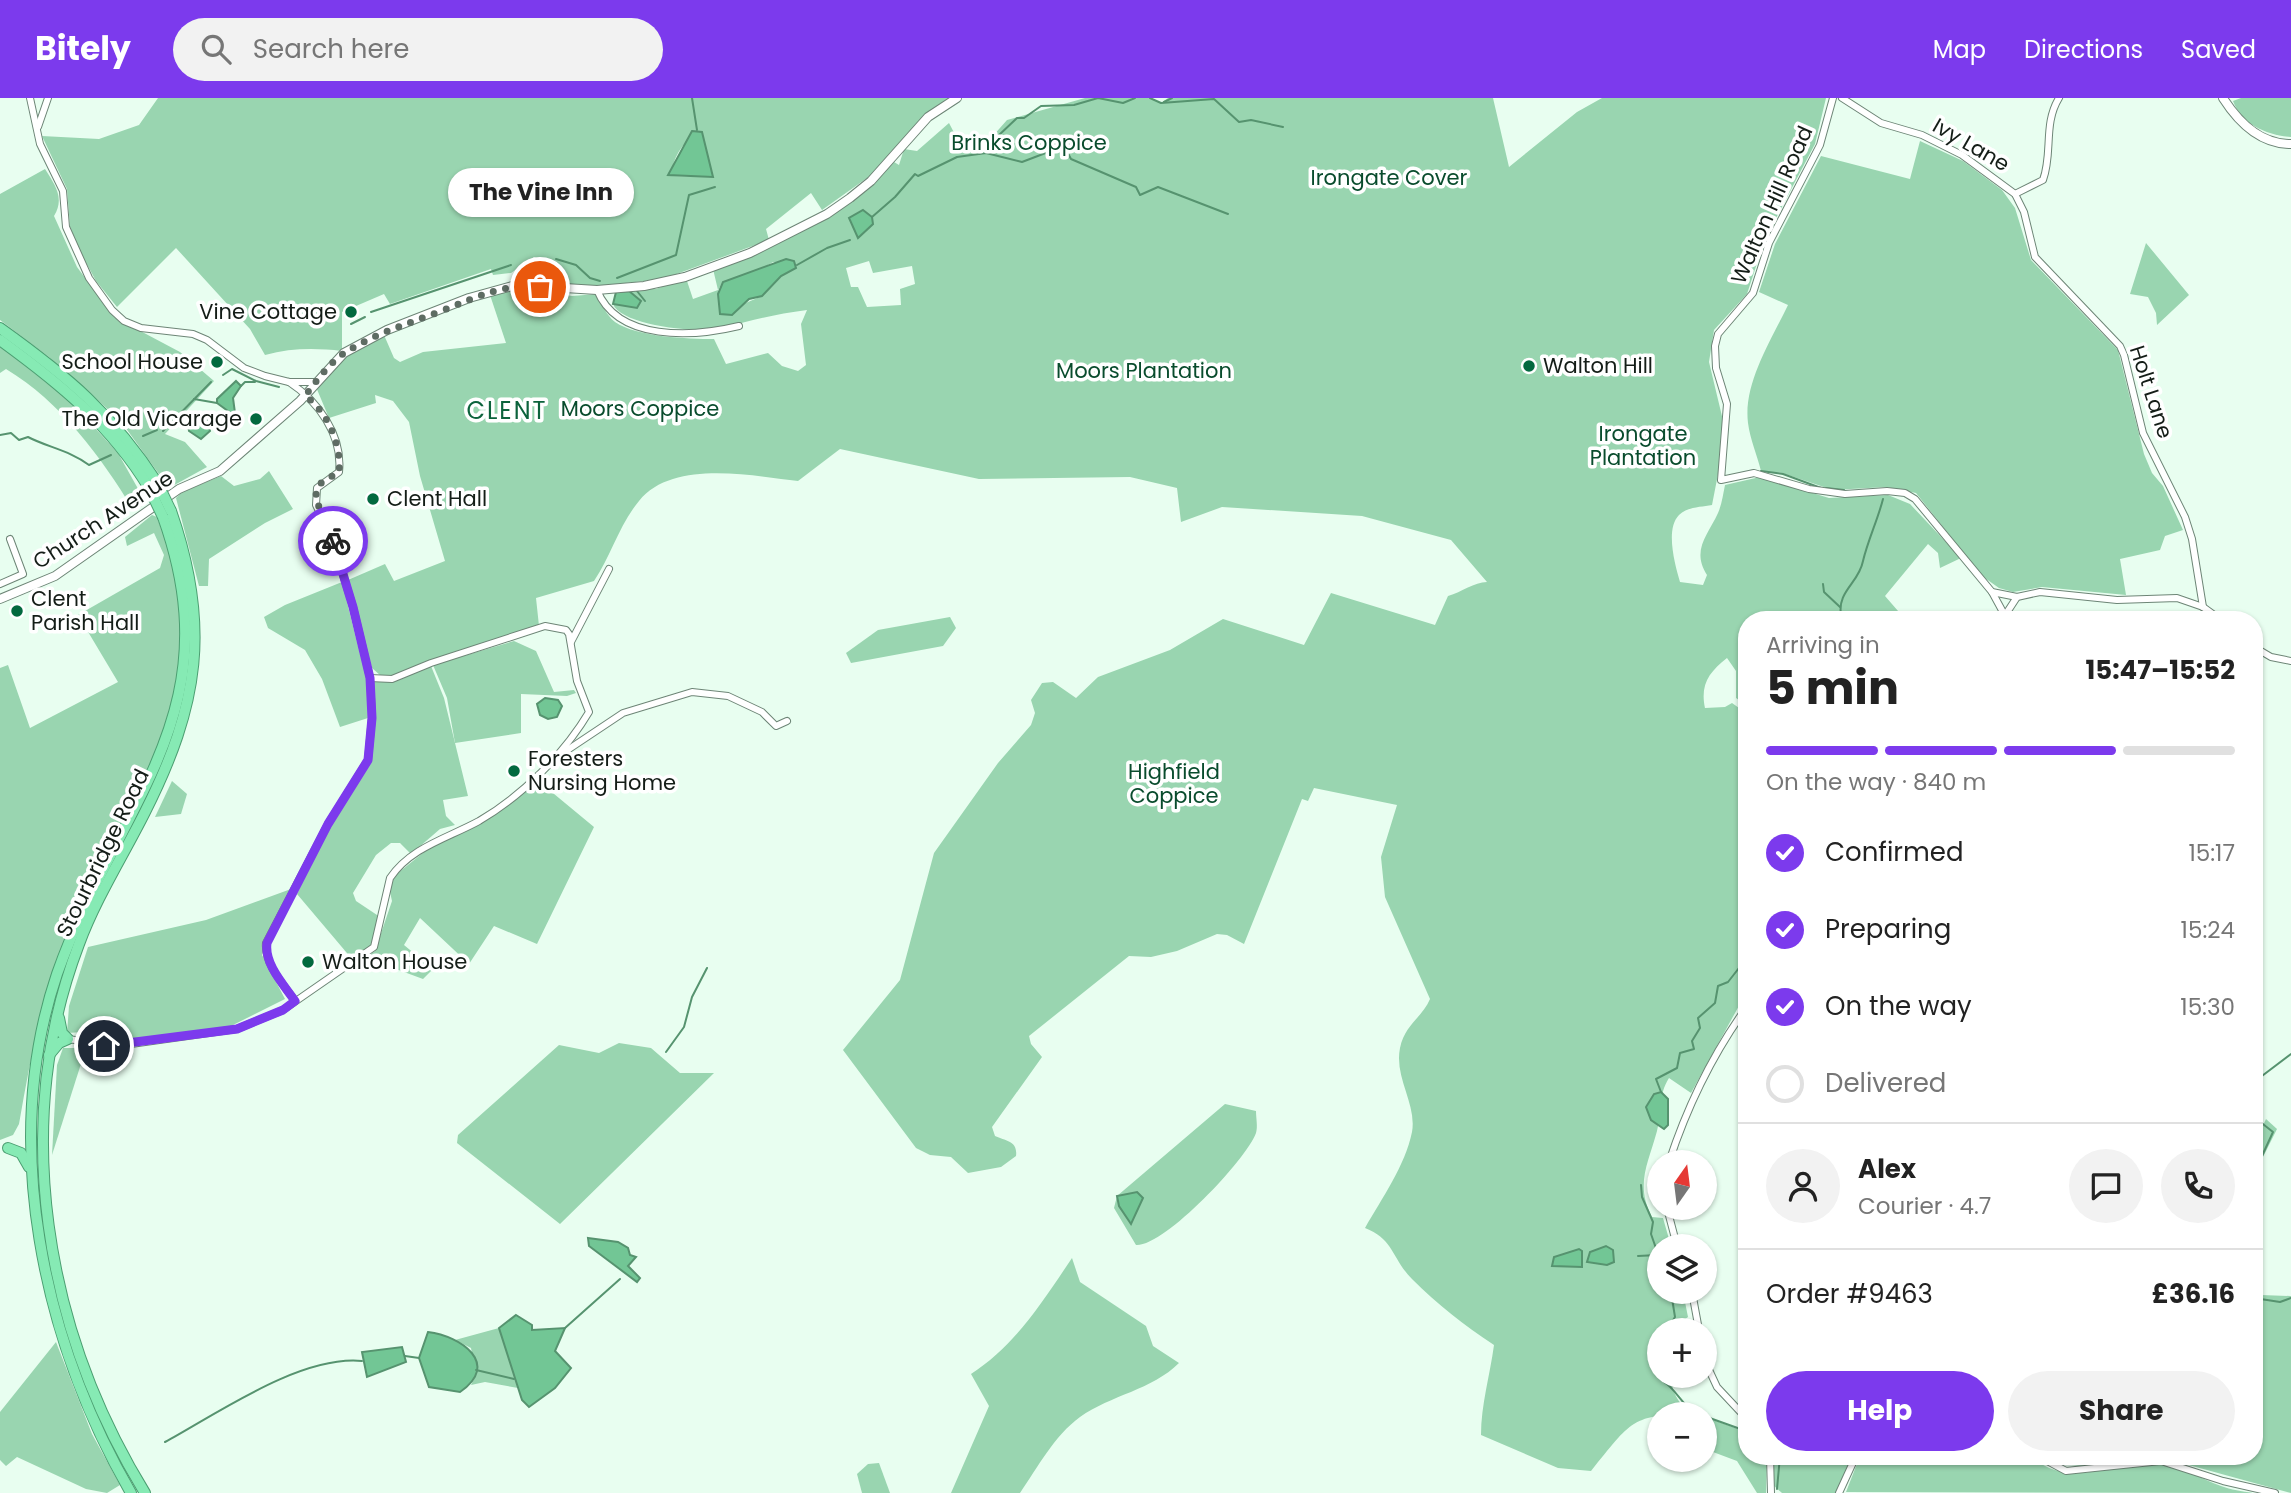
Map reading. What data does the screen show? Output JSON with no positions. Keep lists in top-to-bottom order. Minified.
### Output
{"streets":{"highway":["Stourbridge Road"],"street":["Ivy Lane","Walton Hill Road","Holt Lane","Church Avenue"]},"crossings":[["Ivy Lane","Holt Lane"]],"districts":["CLENT"],"parks":["Brinks Coppice","Irongate Cover","Moors Plantation","Moors Coppice","Irongate Plantation","Highfield Coppice"],"places":["The Vine Inn","Vine Cottage","School House","Walton Hill","The Old Vicarage","Clent Hall","Clent Parish Hall","Foresters Nursing Home","Walton House"],"north":"top","page":{"header":"Bitely","search":"Search here","nav":["Map","Directions","Saved"],"bubble":"The Vine Inn","heading":["5 min","Arriving in","15:47–15:52"],"panel":["Alex","Courier · 4.7","Order #9463","£36.16"],"bar":"On the way · 840 m","list":[["Confirmed","15:17"],["Preparing","15:24"],["On the way","15:30"],"Delivered"],"map_buttons":["+","−"],"buttons":["Help","Share"]}}
